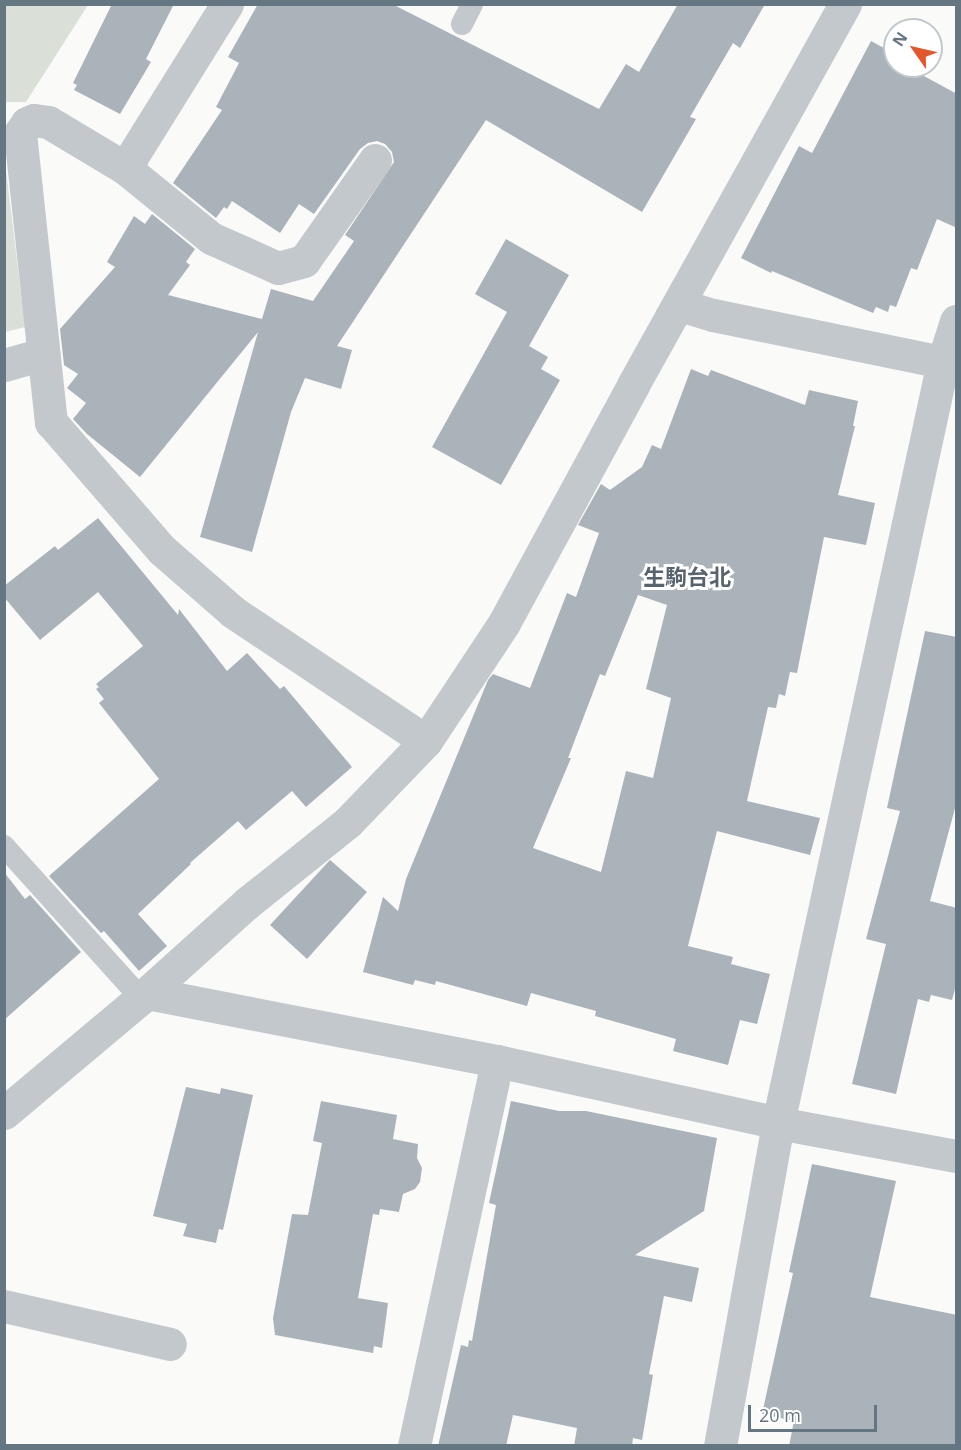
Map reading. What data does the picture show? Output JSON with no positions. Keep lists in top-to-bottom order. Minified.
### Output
{"districts":["生駒台北"],"scale_bar":"20 m","north":"top left"}
